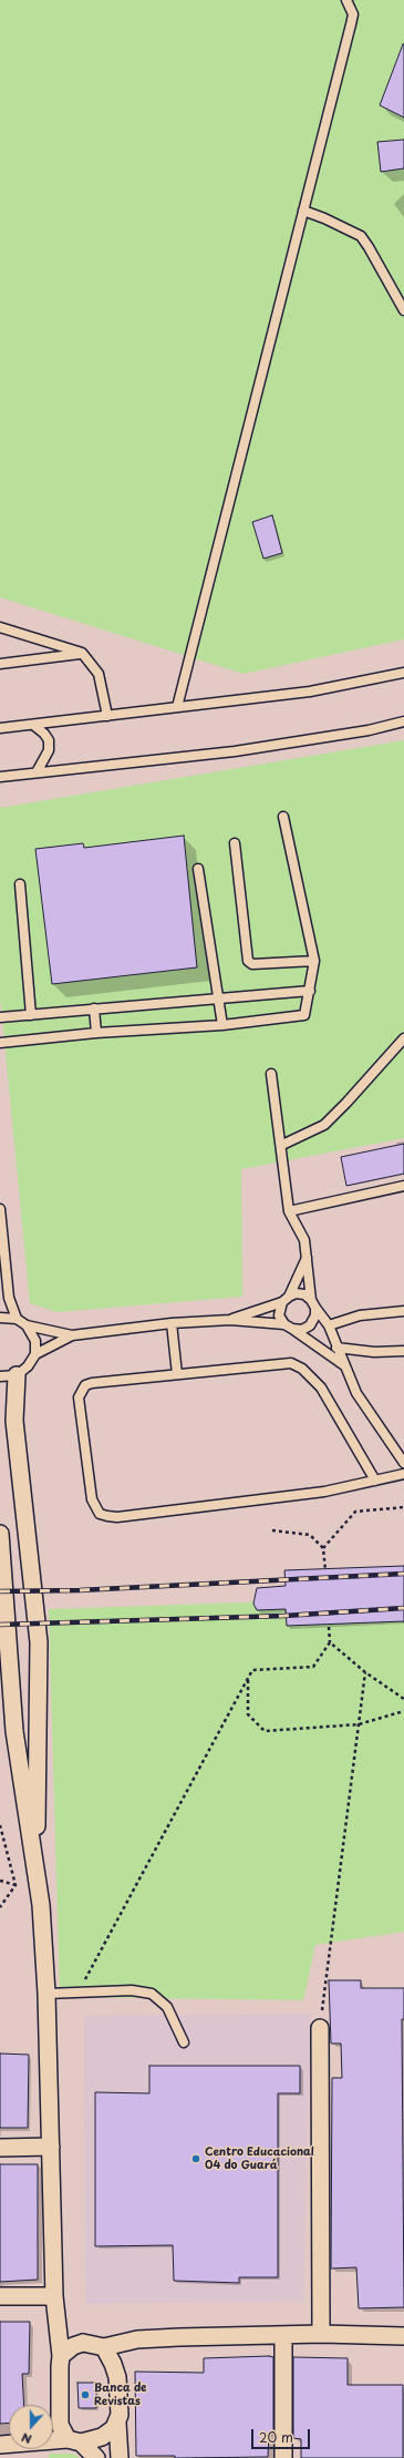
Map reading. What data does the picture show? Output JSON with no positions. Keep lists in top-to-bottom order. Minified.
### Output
{"places":["Centro Educacional 04 do Guará","Banca de Revistas"],"scale_bar":"20 m","north":"bottom"}
